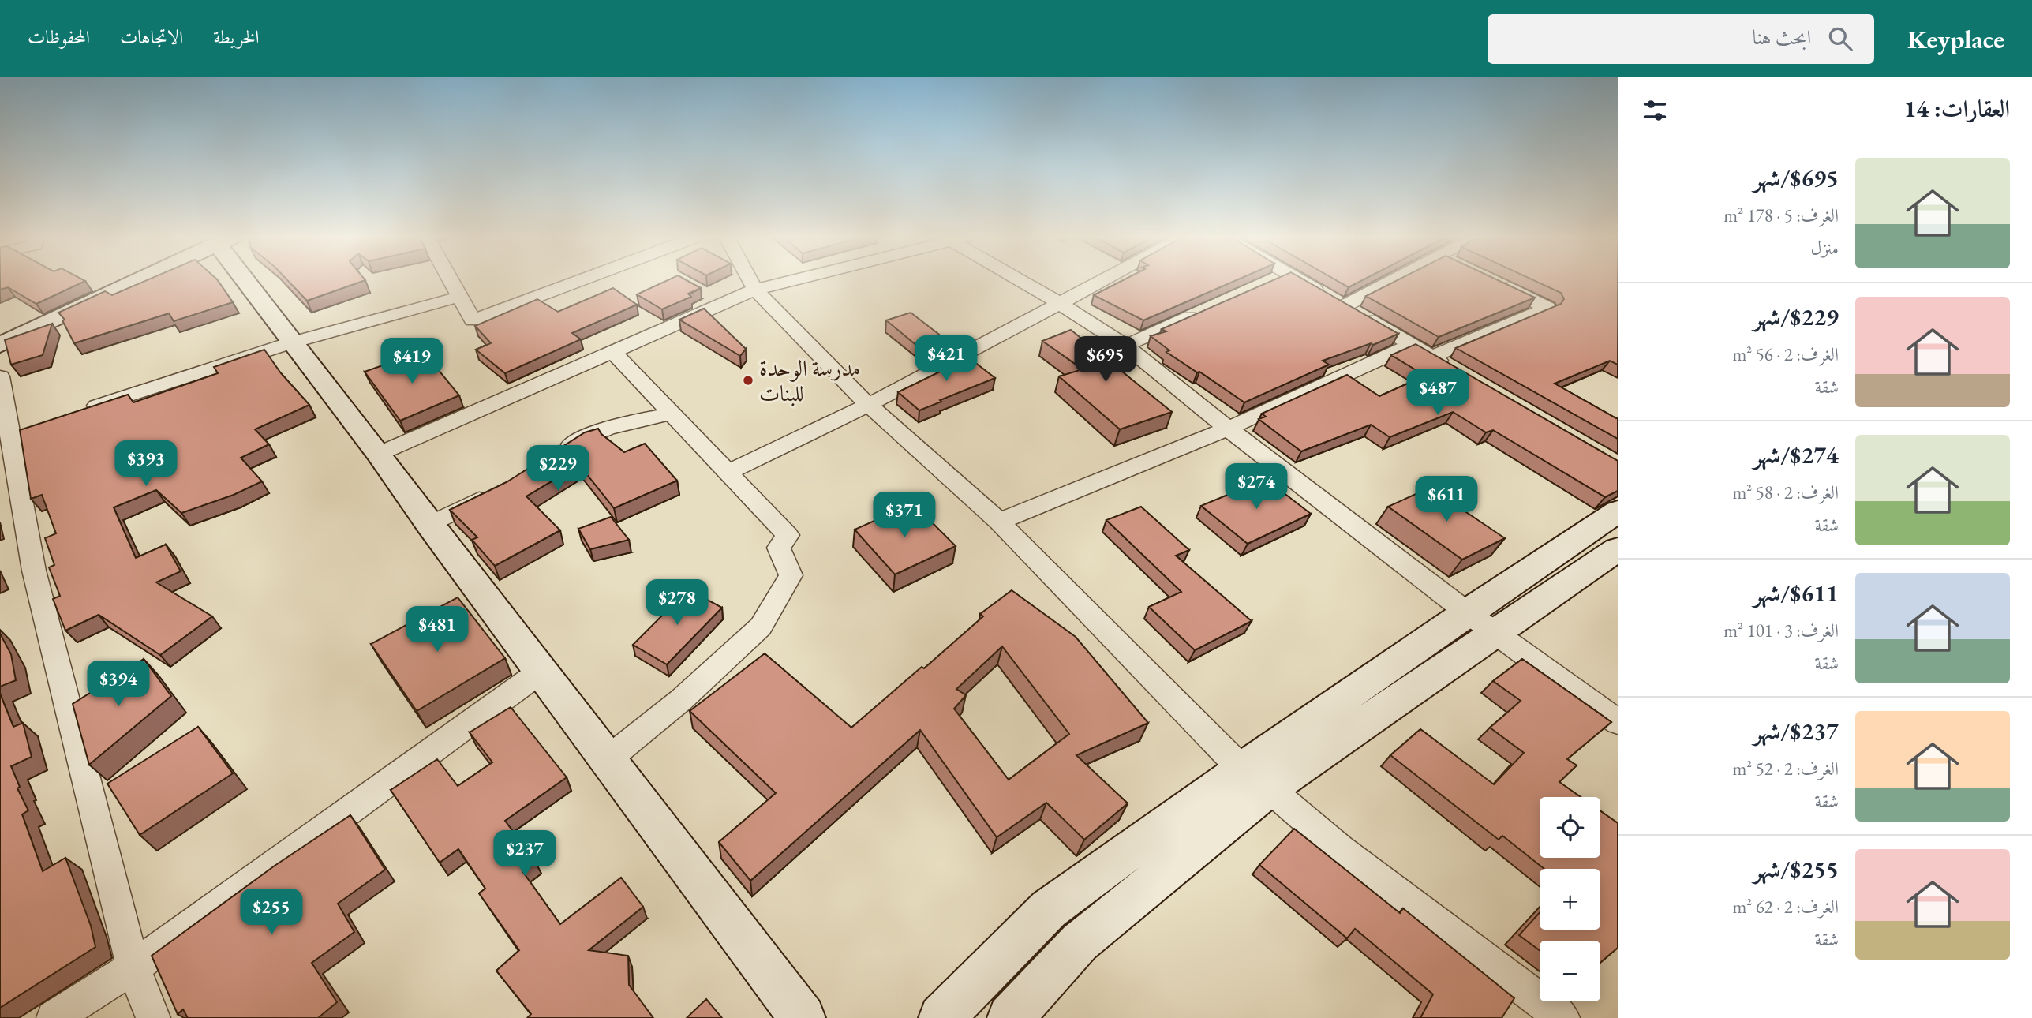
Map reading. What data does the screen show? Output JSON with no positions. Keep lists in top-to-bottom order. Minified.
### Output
{"places":["مدرسة الوحدة للبنات"],"page":{"header":"Keyplace","search":"ابحث هنا","nav":["الخريطة","الاتجاهات","المحفوظات"],"heading":"العقارات: 14","list":[{"name":"$695/شهر","note":"الغرف: 5 · 178 m² · منزل"},{"name":"$229/شهر","note":"الغرف: 2 · 56 m² · شقة"},{"name":"$274/شهر","note":"الغرف: 2 · 58 m² · شقة"},{"name":"$611/شهر","note":"الغرف: 3 · 101 m² · شقة"},{"name":"$237/شهر","note":"الغرف: 2 · 52 m² · شقة"},{"name":"$255/شهر","note":"الغرف: 2 · 62 m² · شقة"}],"price":["$421","$695","$419","$487","$393","$229","$274","$611","$371","$278","$481","$394","$237","$255"],"map_buttons":["+","−"]}}
